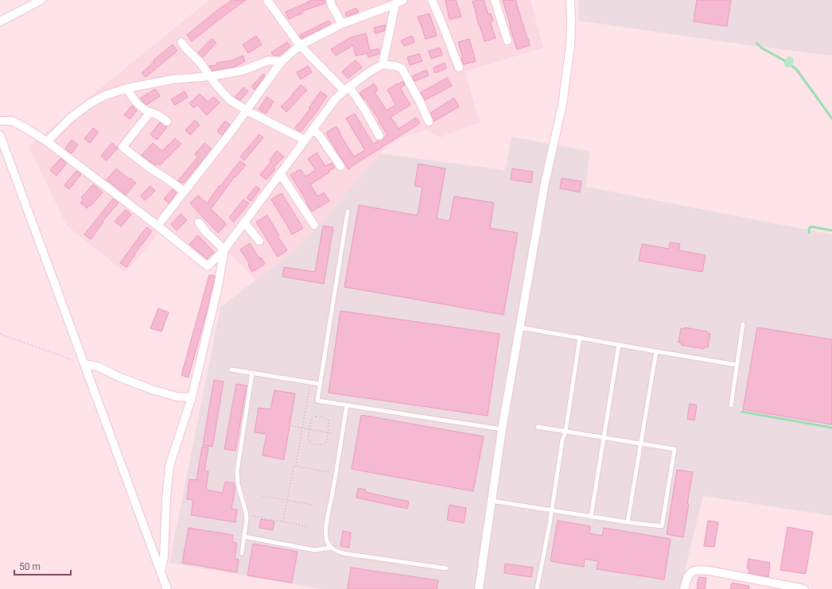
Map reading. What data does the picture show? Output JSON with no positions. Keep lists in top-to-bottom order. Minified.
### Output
{"scale_bar":"50 m"}
